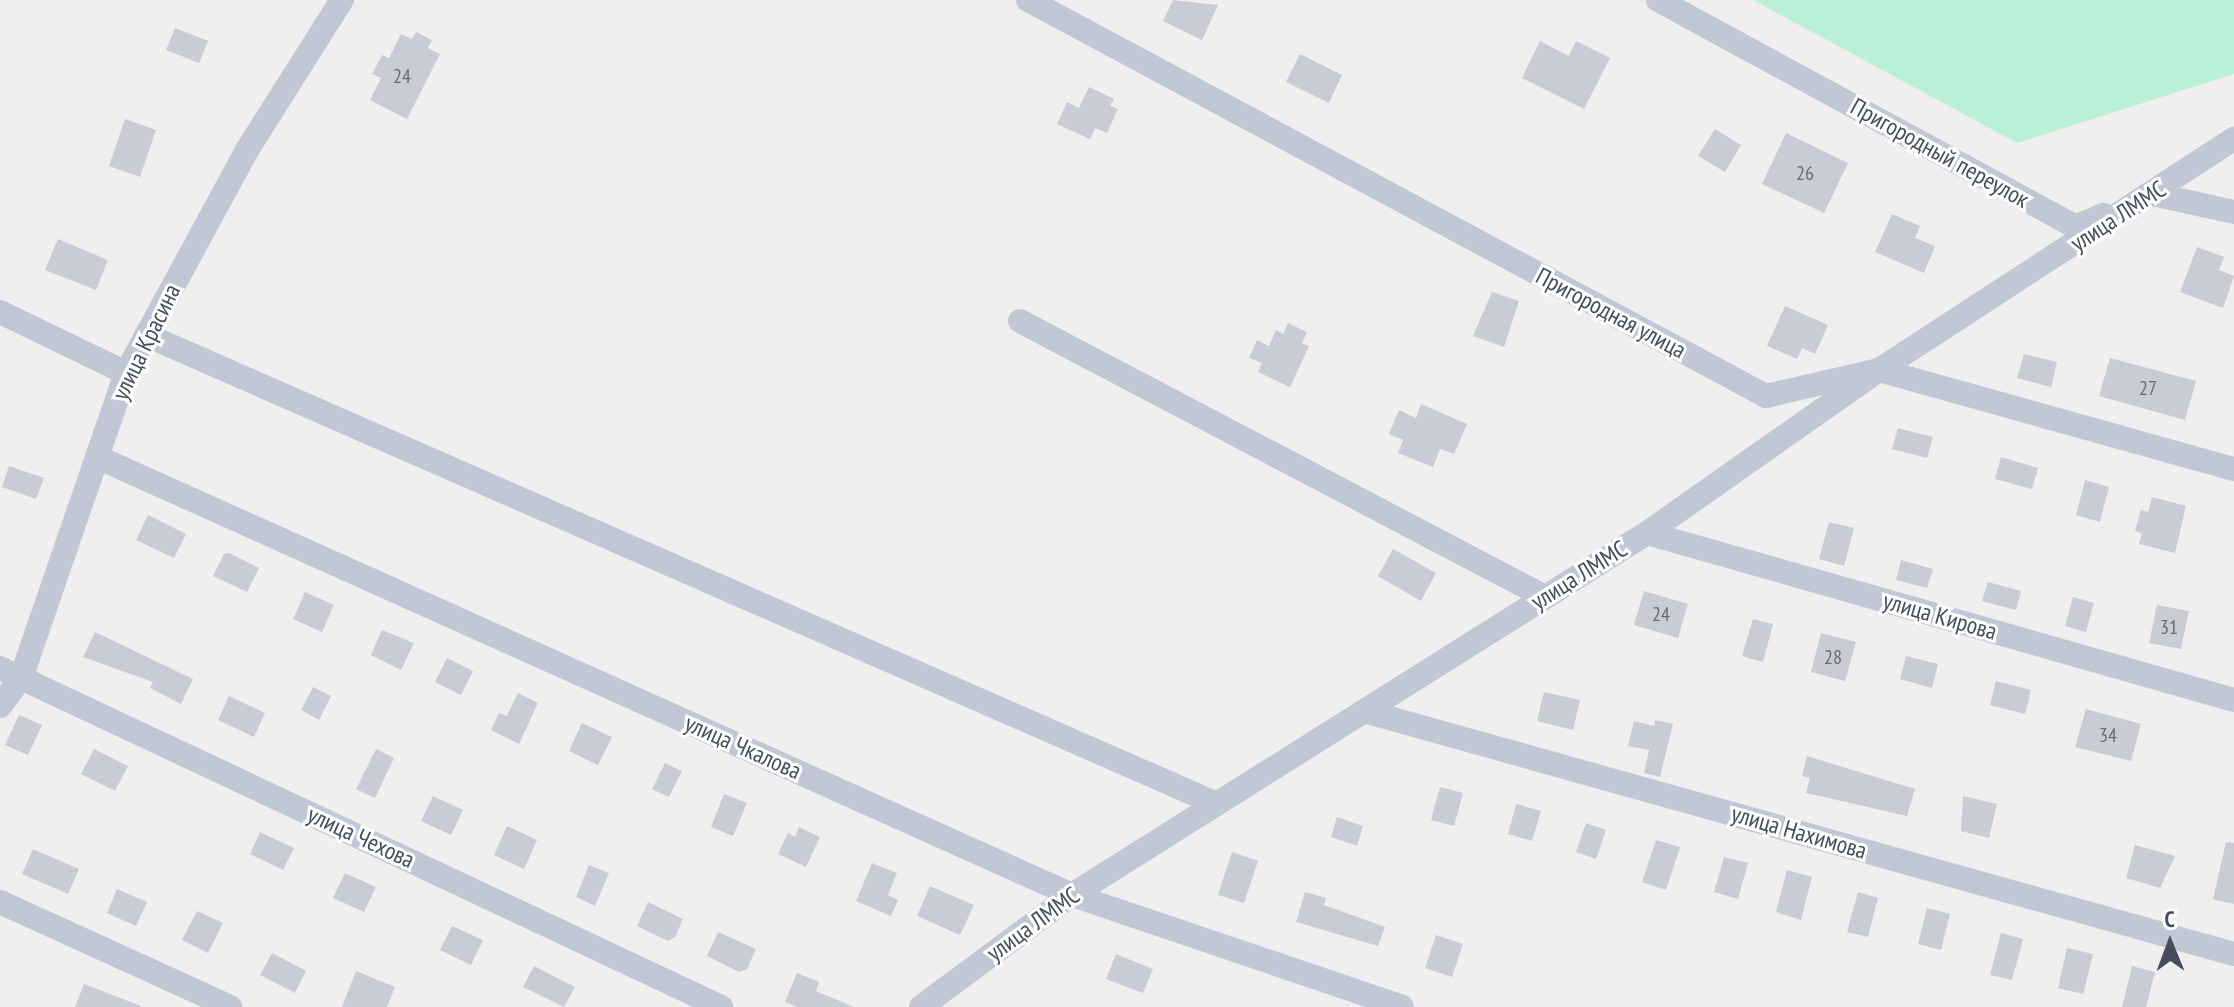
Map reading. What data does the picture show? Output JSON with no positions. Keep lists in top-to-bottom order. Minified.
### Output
{"streets":{"street":["Пригородный переулок","улица ЛММС","Пригородная улица","улица Красина","улица Кирова","улица Чкалова","улица Нахимова","улица Чехова"]},"crossings":[["Пригородный переулок","улица ЛММС"],["улица ЛММС","Пригородная улица"],["улица ЛММС","улица Кирова"],["улица ЛММС","улица Чкалова"],["улица ЛММС","улица Нахимова"],["улица Красина","улица Чкалова"],["улица Красина","улица Чехова"]],"house_numbers":["24","26","27","24","31","28","34"],"north":"top"}
